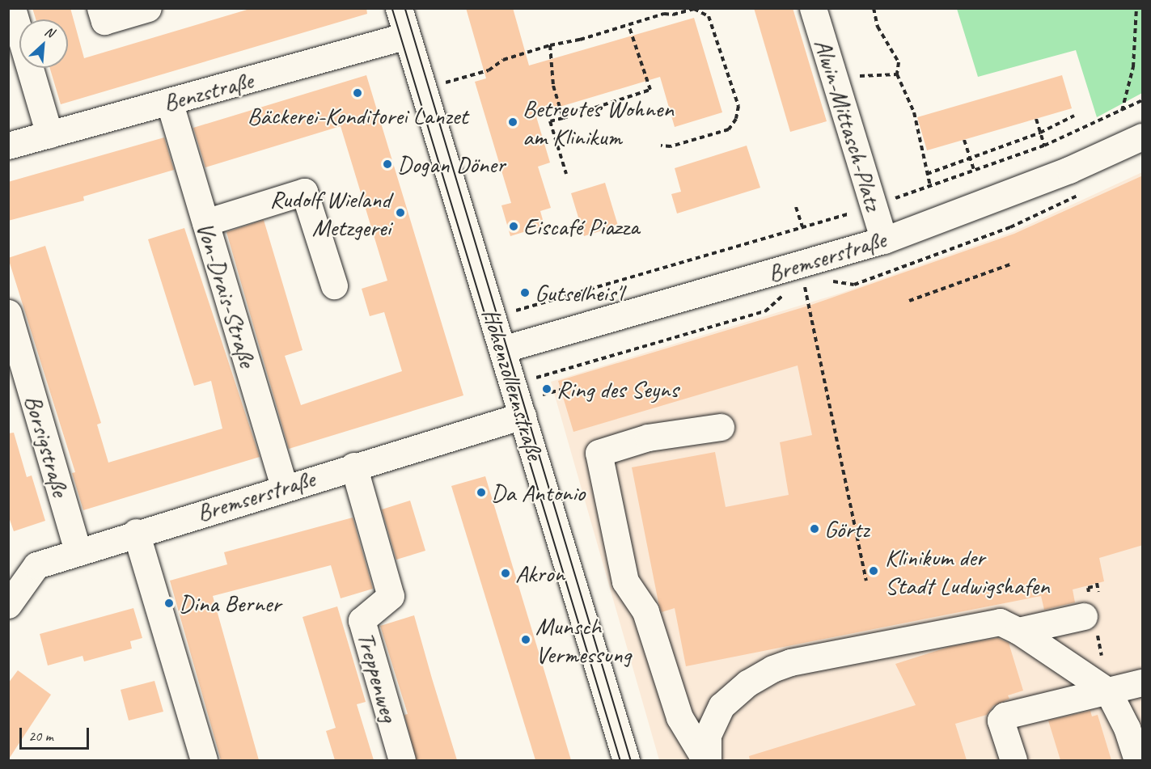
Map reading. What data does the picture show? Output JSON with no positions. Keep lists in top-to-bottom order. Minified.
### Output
{"streets":{"street":["Benzstraße","Alwin-Mittasch-Platz","Bremserstraße","Von-Drais-Straße","Hohenzollernstraße","Borsigstraße","Treppenweg"]},"crossings":[["Benzstraße","Von-Drais-Straße"],["Benzstraße","Hohenzollernstraße"],["Alwin-Mittasch-Platz","Bremserstraße"],["Bremserstraße","Von-Drais-Straße"],["Bremserstraße","Hohenzollernstraße"],["Bremserstraße","Borsigstraße"],["Bremserstraße","Treppenweg"]],"places":["Bäckerei-Konditorei Lanzet","Betreutes Wohnen am Klinikum","Dogan Döner","Rudolf Wieland Metzgerei","Eiscafé Piazza","Gutselheis'l","Ring des Seyns","Da Antonio","Görtz","Klinikum der Stadt Ludwigshafen","Akron","Dina Berner","Munsch Vermessung"],"scale_bar":"20 m","north":"top right"}
